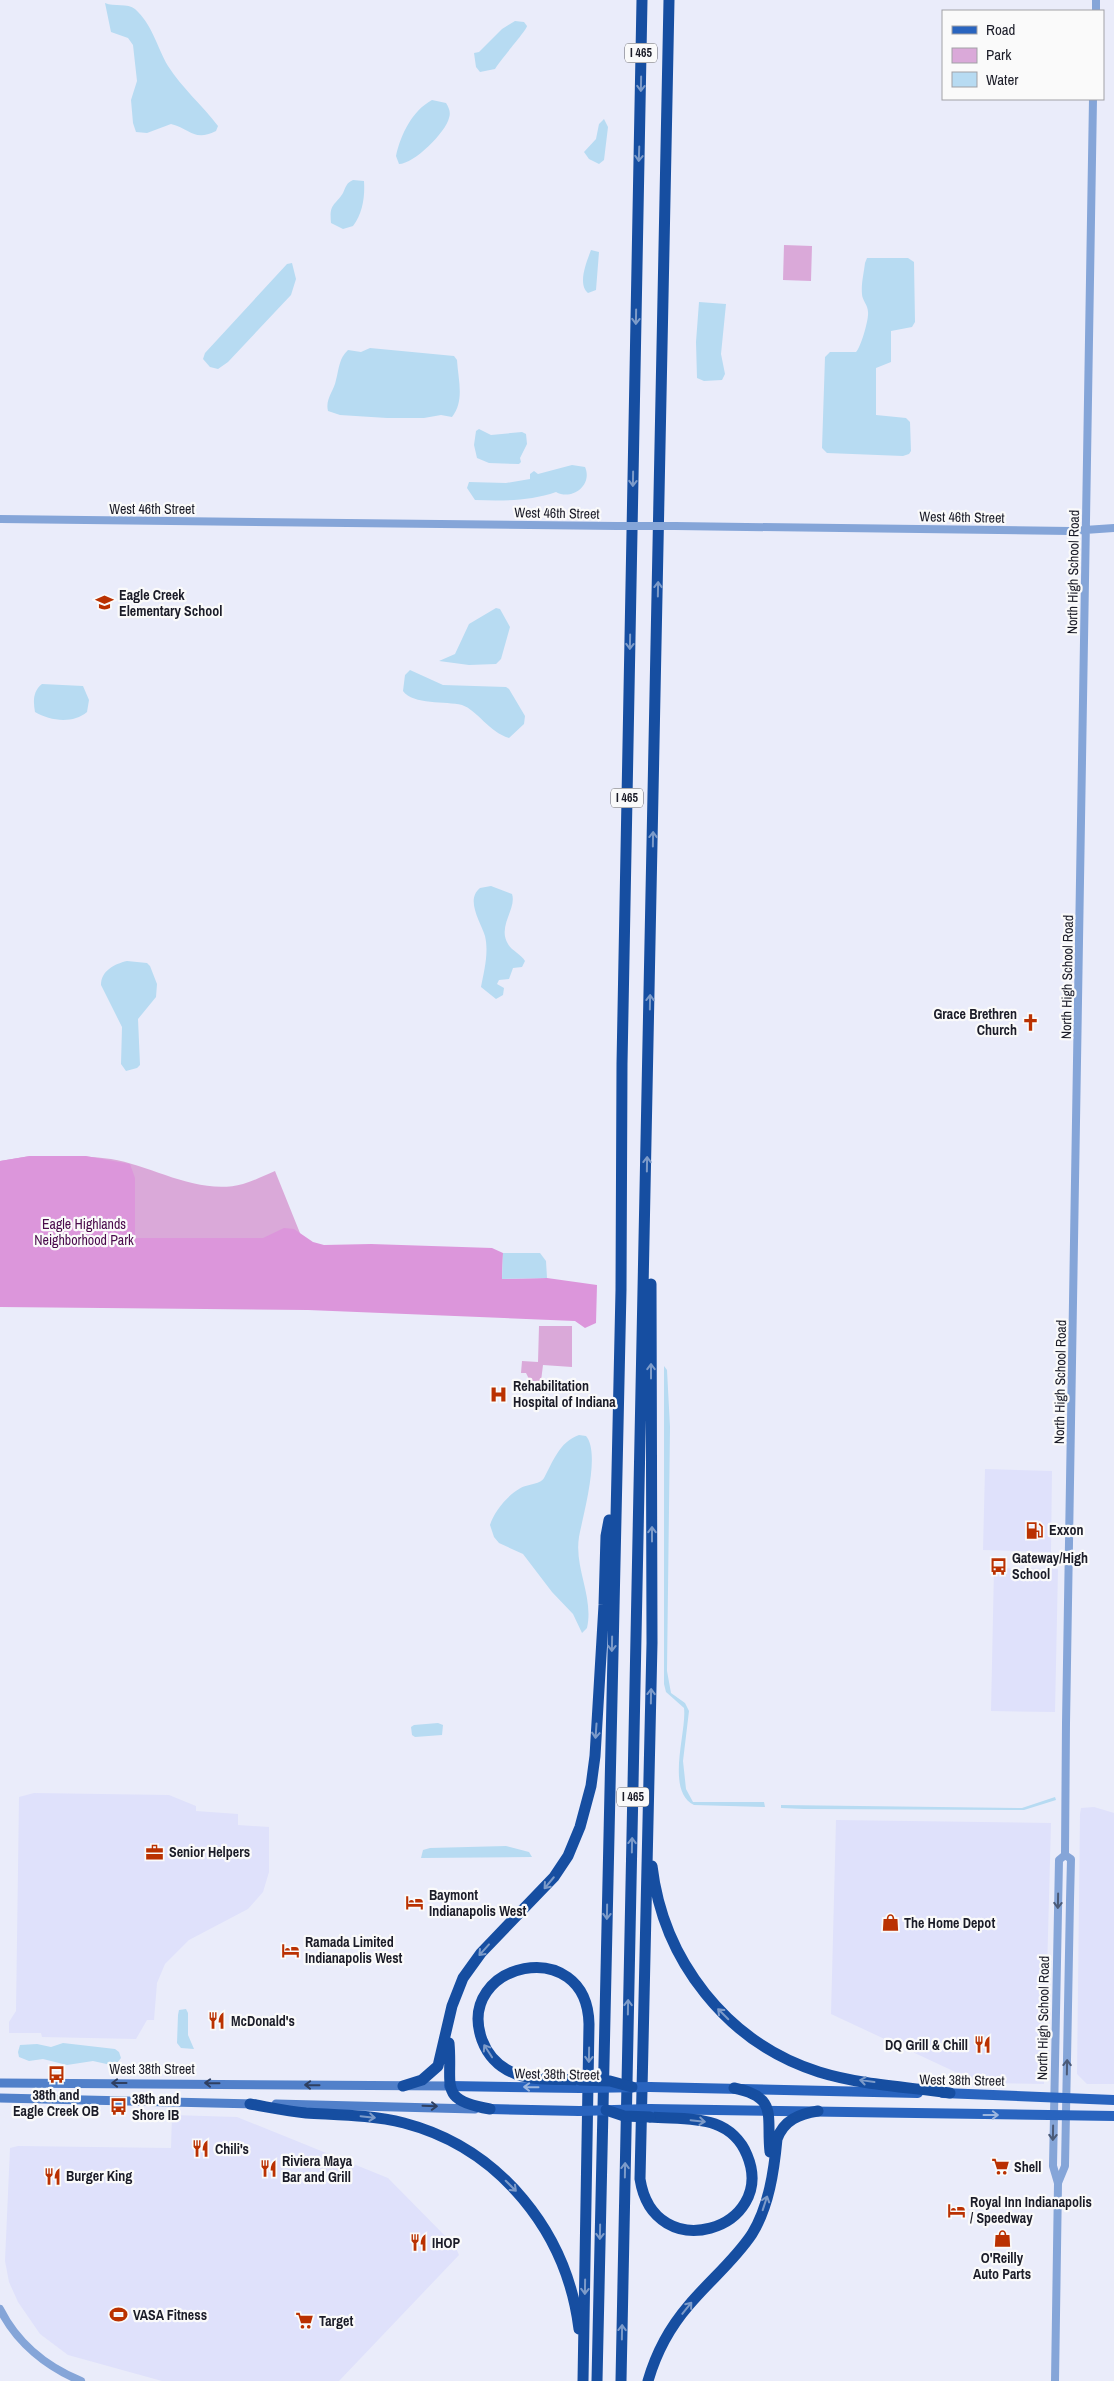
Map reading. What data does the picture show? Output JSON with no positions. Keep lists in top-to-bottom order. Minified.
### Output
{"streets":{"highway":["I 465"],"main road":["West 38th Street"],"street":["West 46th Street","North High School Road"]},"crossings":[["West 46th Street","North High School Road"],["North High School Road","West 38th Street"]],"parks":["Eagle Highlands Neighborhood Park"],"places":{"school or university":["Eagle Creek Elementary School"],"church":["Grace Brethren Church"],"hospital":["Rehabilitation Hospital of Indiana"],"fuel station":["Exxon"],"bus stop":["Gateway/High School","38th and Eagle Creek OB","38th and Shore IB"],"office":["Senior Helpers"],"hotel":["Baymont Indianapolis West","Ramada Limited Indianapolis West","Royal Inn Indianapolis / Speedway"],"shop":["The Home Depot","O'Reilly Auto Parts"],"restaurant":["McDonald's","DQ Grill & Chill","Chili's","Riviera Maya Bar and Grill","Burger King","IHOP"],"supermarket":["Shell","Target"],"sports":["VASA Fitness"]},"legend":["Road","Park","Water"]}
